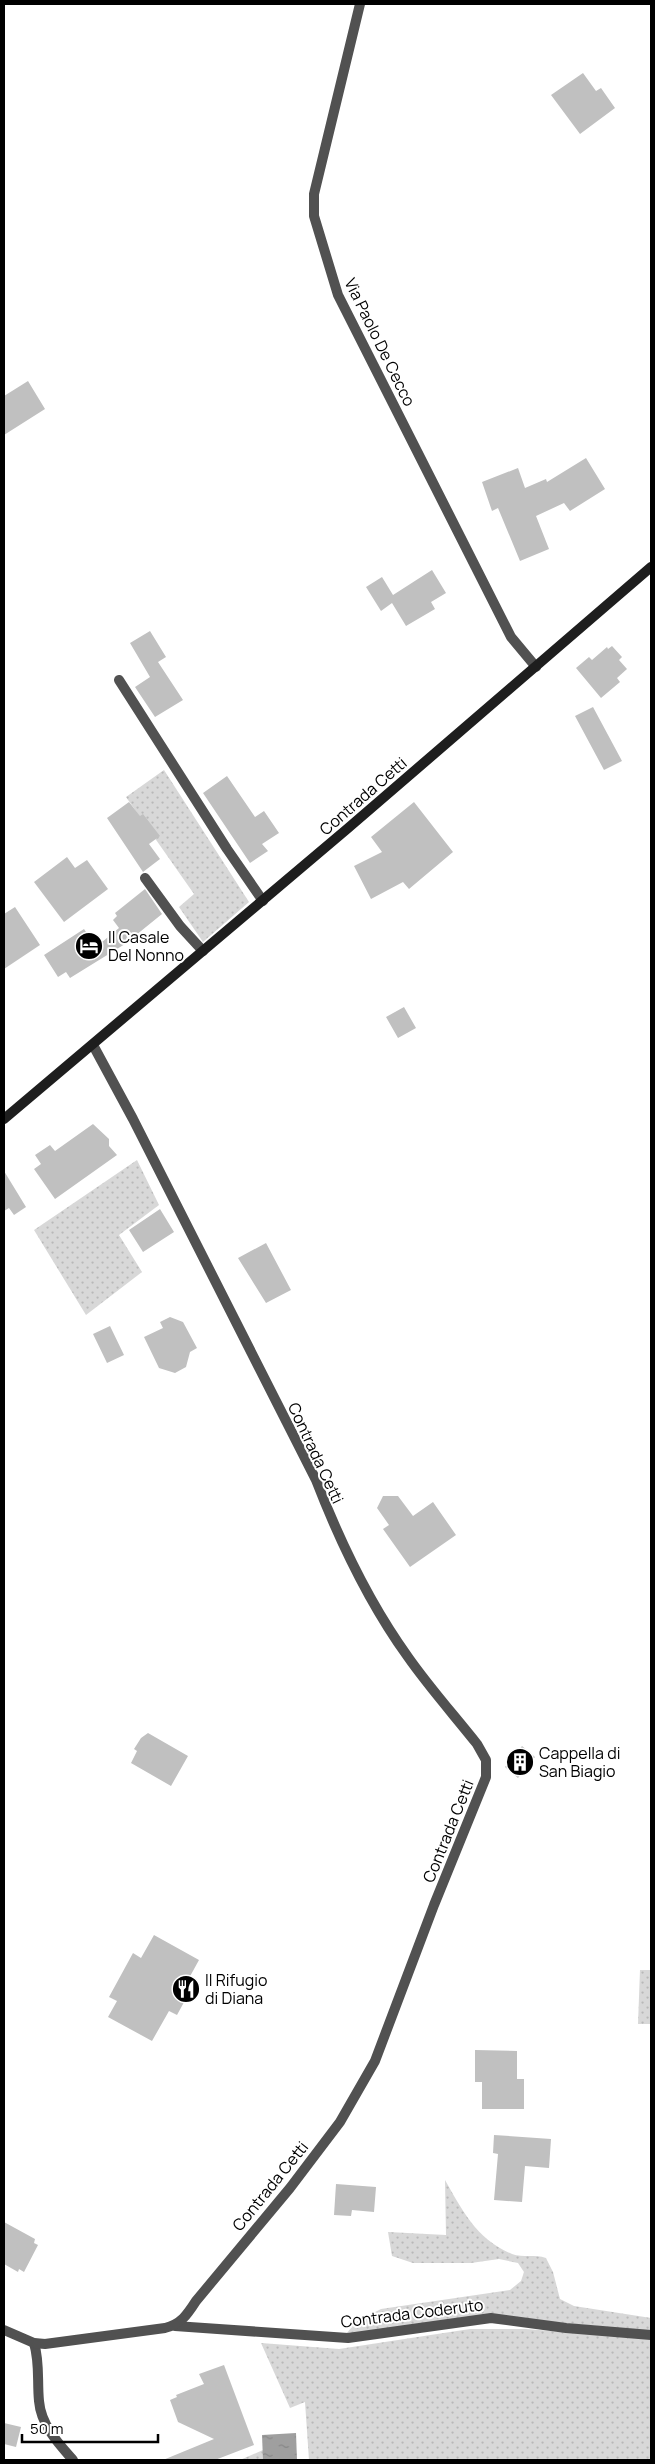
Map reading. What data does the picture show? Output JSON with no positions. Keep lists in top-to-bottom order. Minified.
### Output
{"streets":{"main road":["Contrada Cetti"],"street":["Via Paolo De Cecco","Contrada Coderuto"]},"crossings":[["Via Paolo De Cecco","Contrada Cetti"],["Contrada Cetti","Contrada Coderuto"]],"places":{"hotel":["Il Casale Del Nonno"],"building":["Cappella di San Biagio"],"restaurant":["Il Rifugio di Diana"]},"scale_bar":"50 m"}
